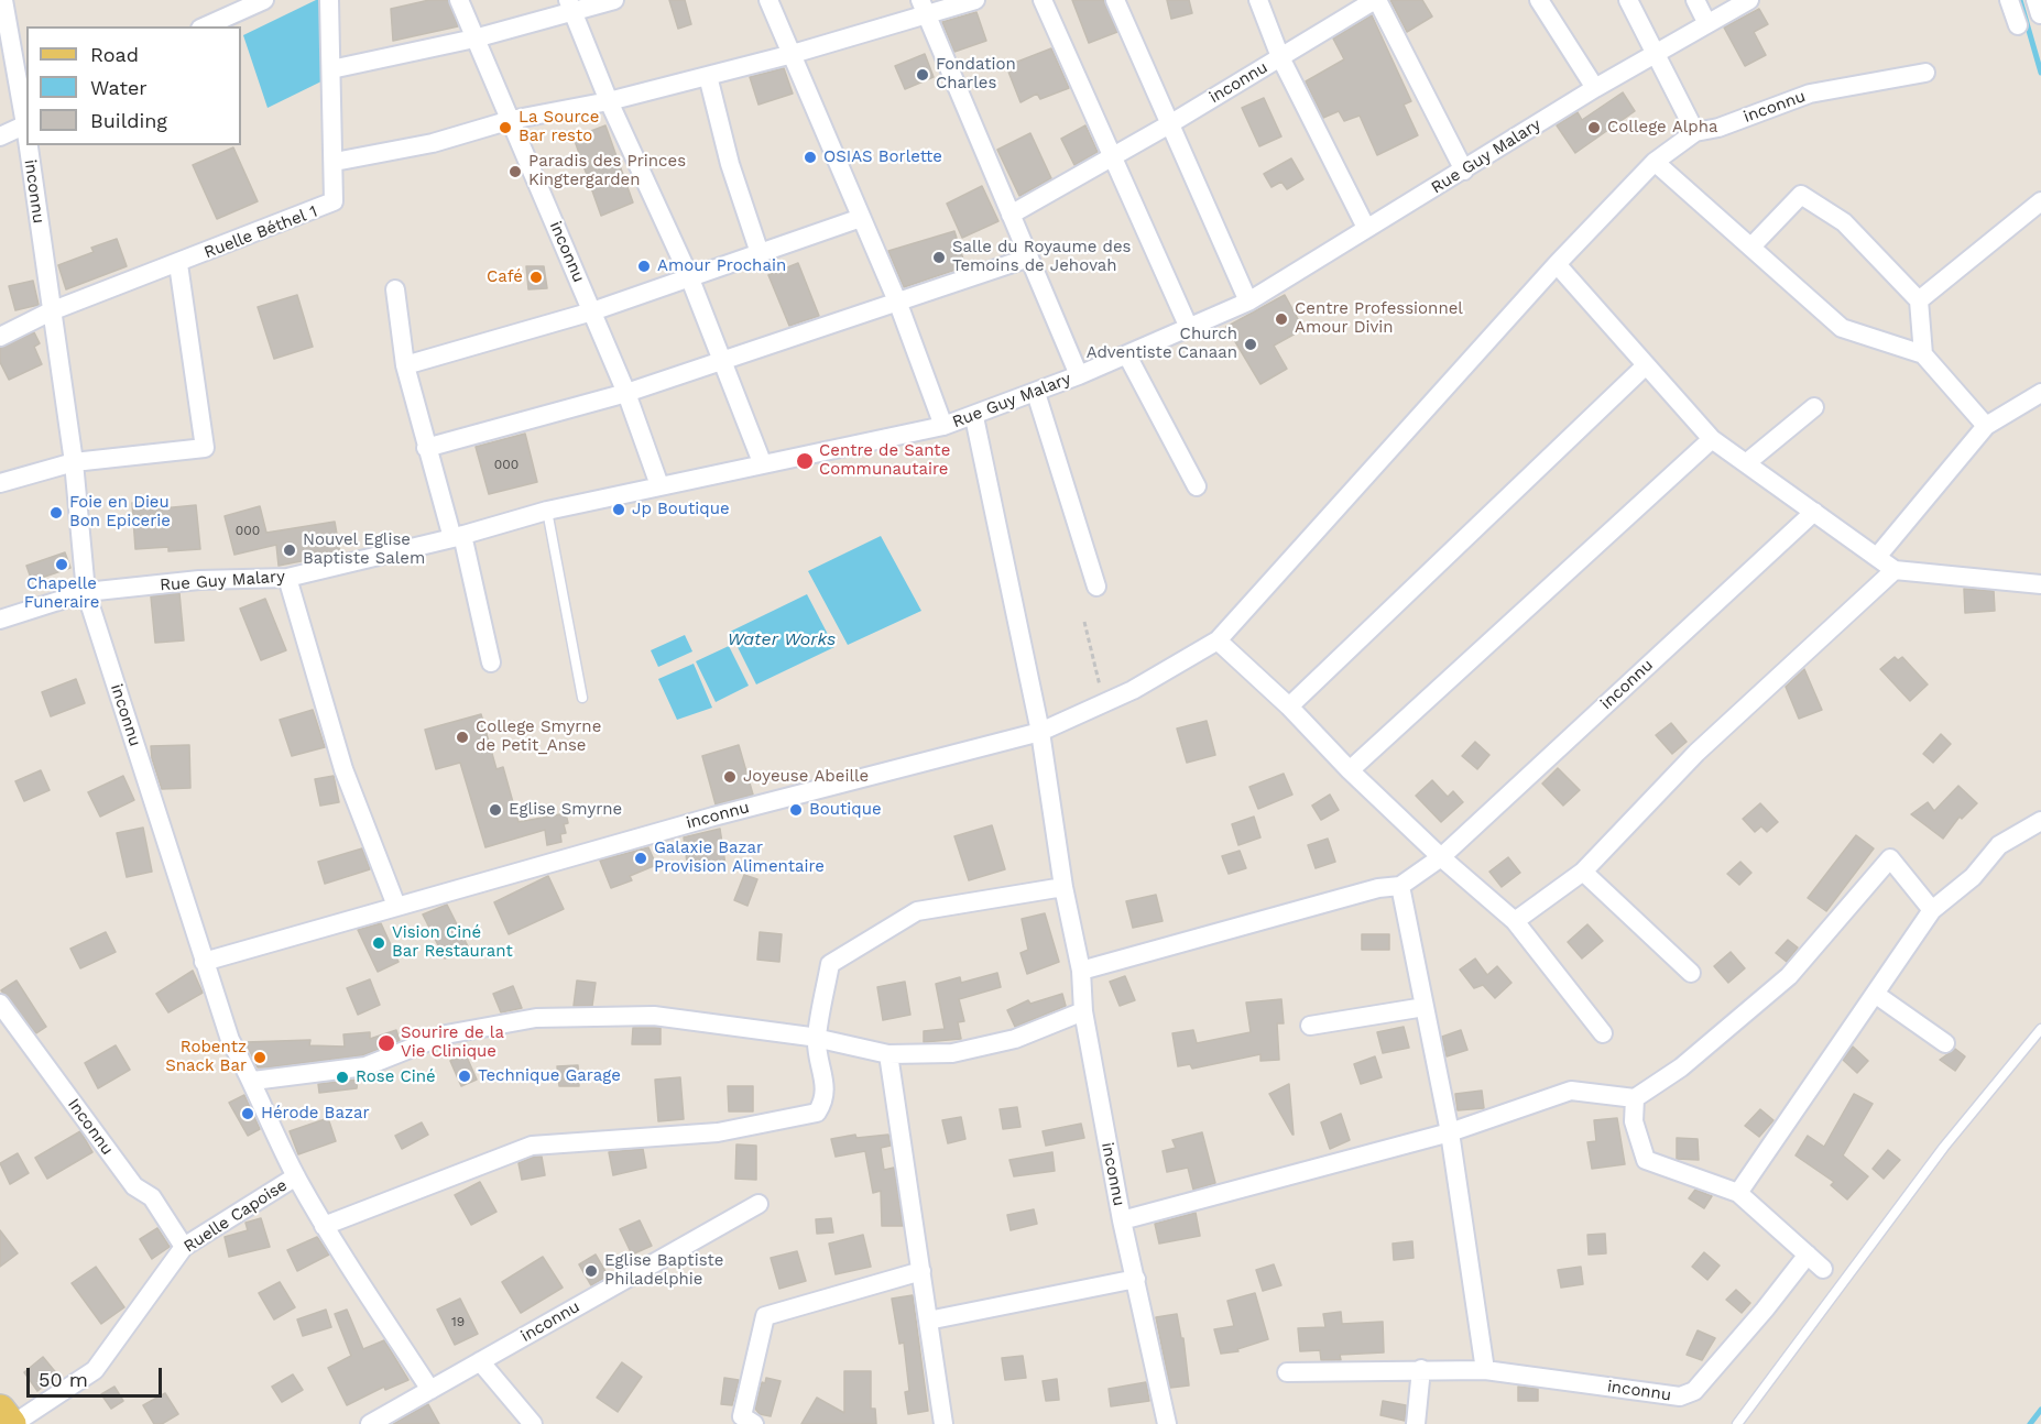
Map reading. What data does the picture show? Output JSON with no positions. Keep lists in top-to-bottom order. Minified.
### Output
{"streets":{"street":["inconnu","Rue Guy Malary","Ruelle Béthel 1","Inconnu","Ruelle Capoise"]},"crossings":[["inconnu","Rue Guy Malary"],["inconnu","Ruelle Béthel 1"],["inconnu","Ruelle Capoise"],["Inconnu","Ruelle Capoise"]],"water":["Water Works"],"places":["Fondation Charles","La Source Bar resto","College Alpha","OSIAS Borlette","Paradis des Princes Kingtergarden","Salle du Royaume des Temoins de Jehovah","Amour Prochain","Café","Centre Professionnel Amour Divin","Church Adventiste Canaan","Centre de Sante Communautaire","Jp Boutique","Foie en Dieu Bon Epicerie","Nouvel Eglise Baptiste Salem","Chapelle Funeraire","College Smyrne de Petit_Anse","Joyeuse Abeille","Eglise Smyrne","Boutique","Galaxie Bazar Provision Alimentaire","Vision Ciné Bar Restaurant","Sourire de la Vie Clinique","Robentz Snack Bar","Technique Garage","Rose Ciné","Hérode Bazar","Eglise Baptiste Philadelphie"],"house_numbers":["000","000","19"],"legend":["Road","Water","Building"],"scale_bar":"50 m"}
